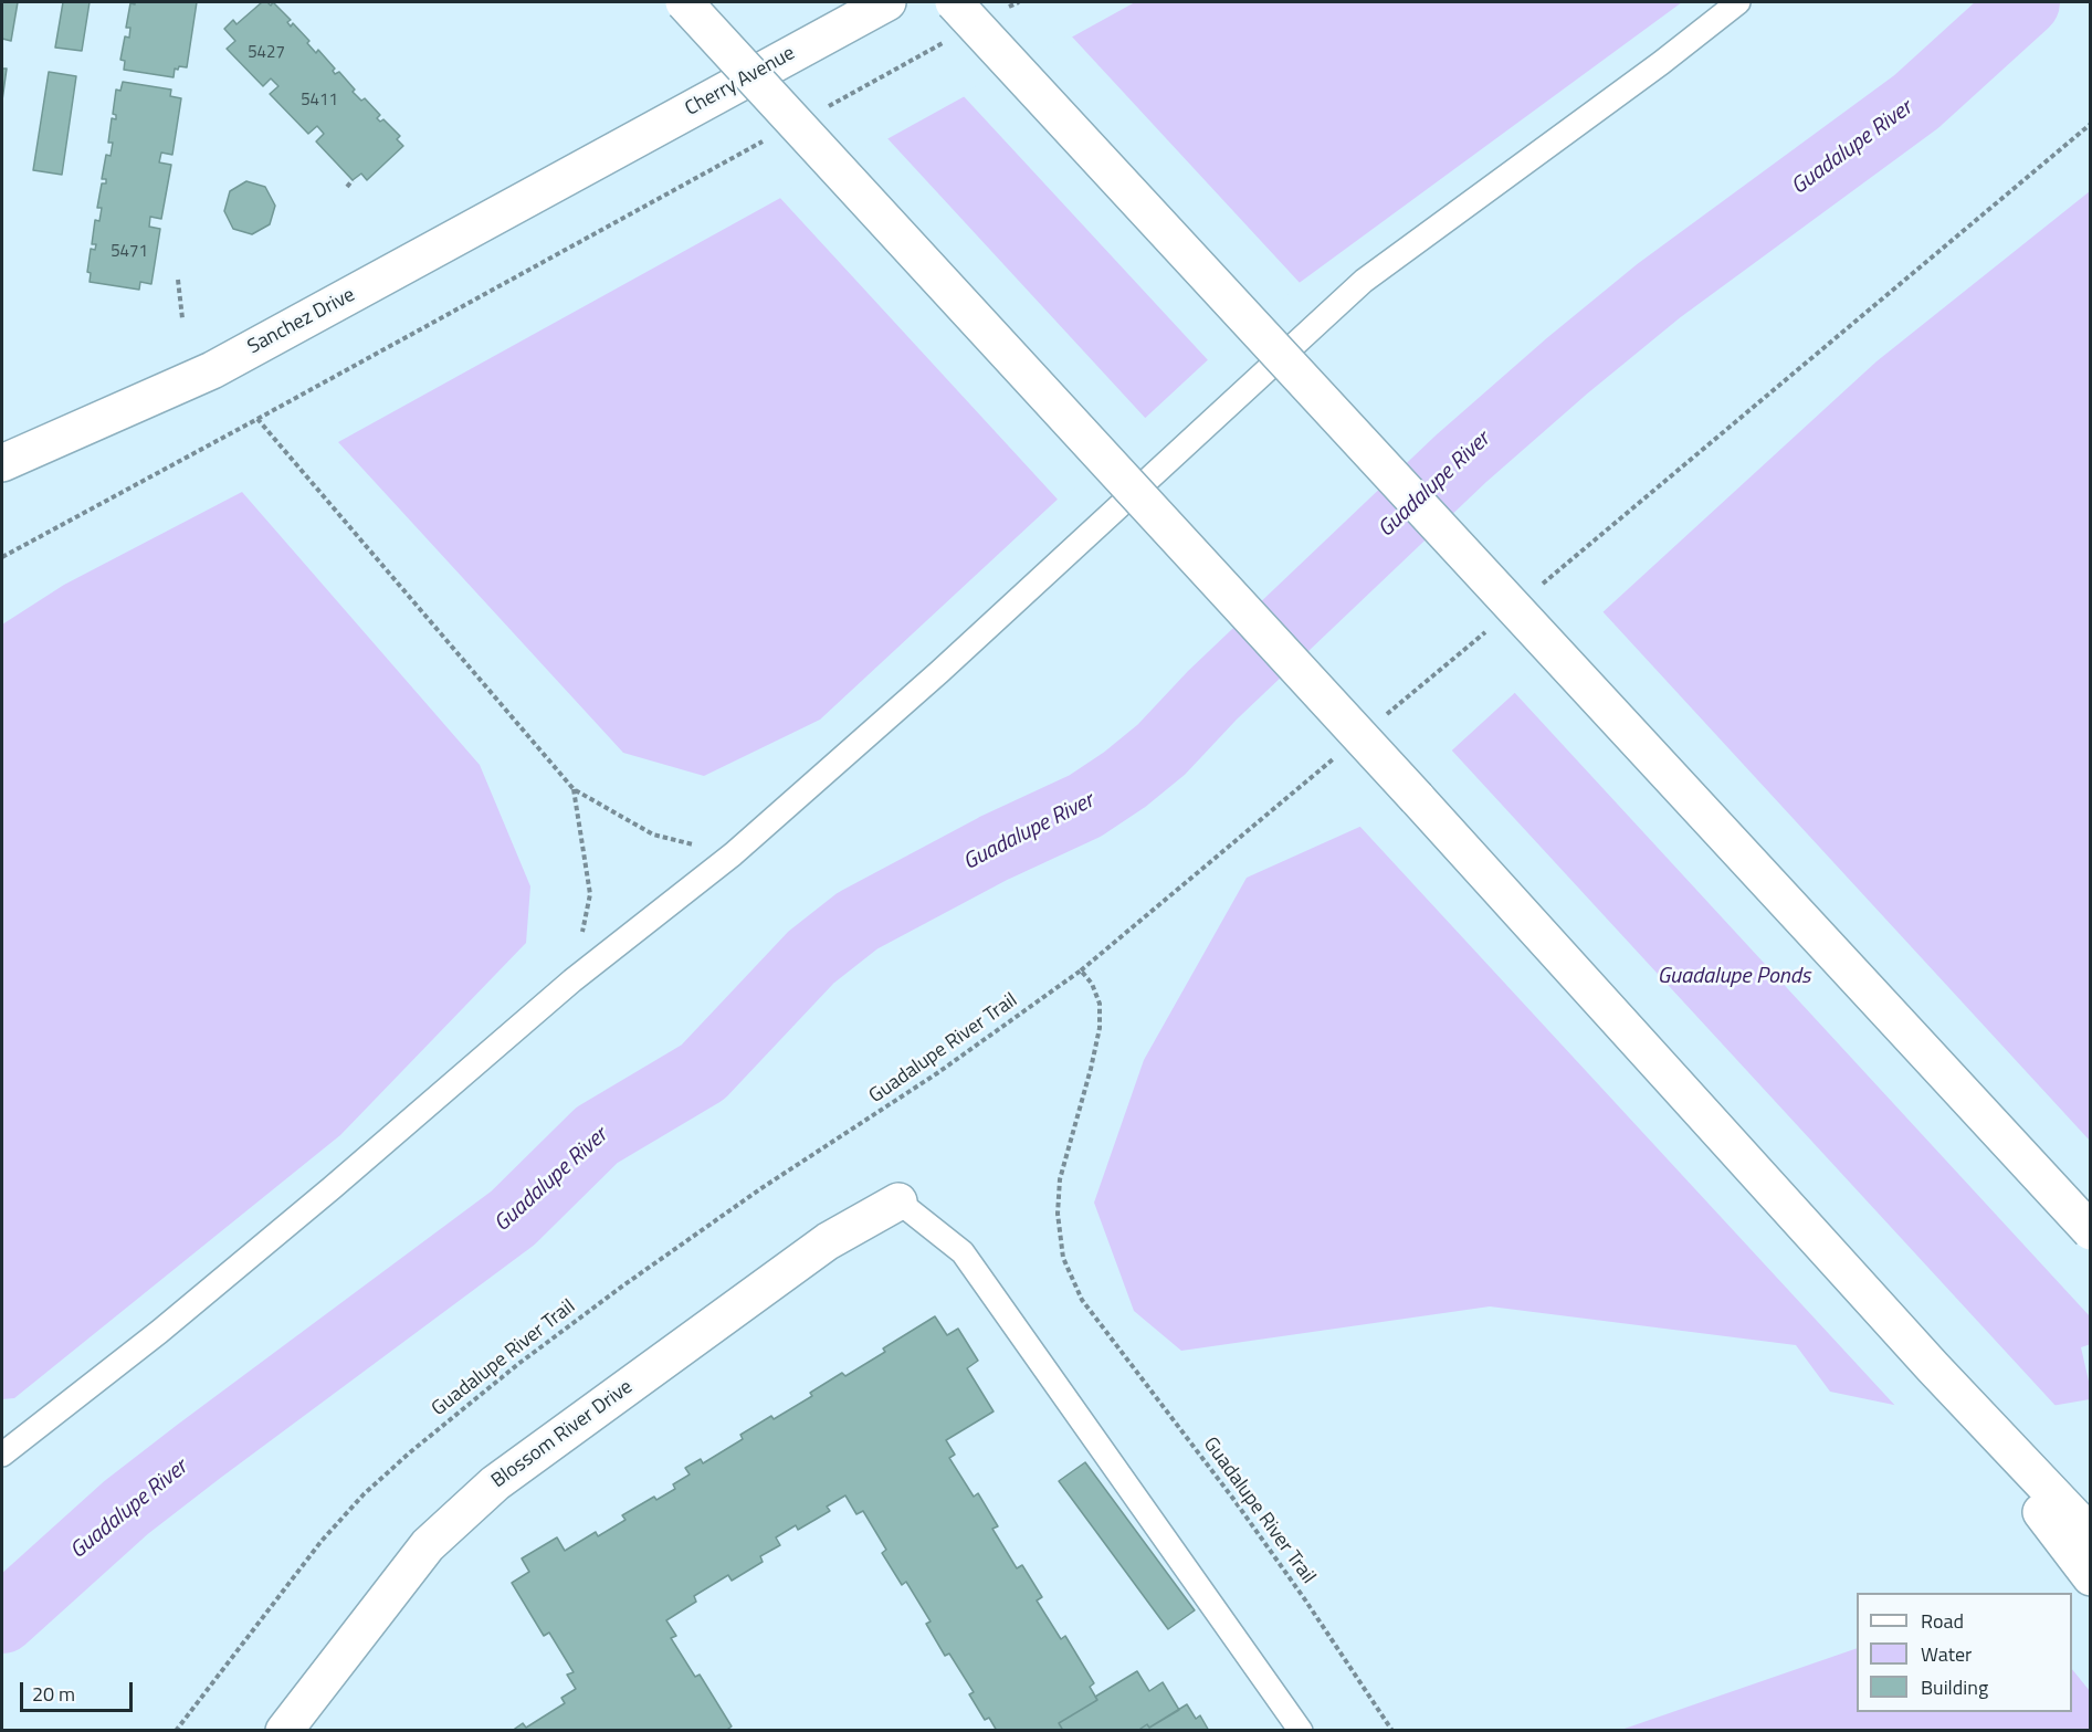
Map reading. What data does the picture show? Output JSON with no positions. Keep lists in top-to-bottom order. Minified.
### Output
{"streets":{"main road":["Cherry Avenue","Sanchez Drive","Blossom River Drive"],"path":["Guadalupe River Trail"]},"crossings":[["Cherry Avenue","Sanchez Drive"]],"water":["Guadalupe River","Guadalupe Ponds"],"house_numbers":["5427","5411","5471"],"legend":["Road","Water","Building"],"scale_bar":"20 m"}
